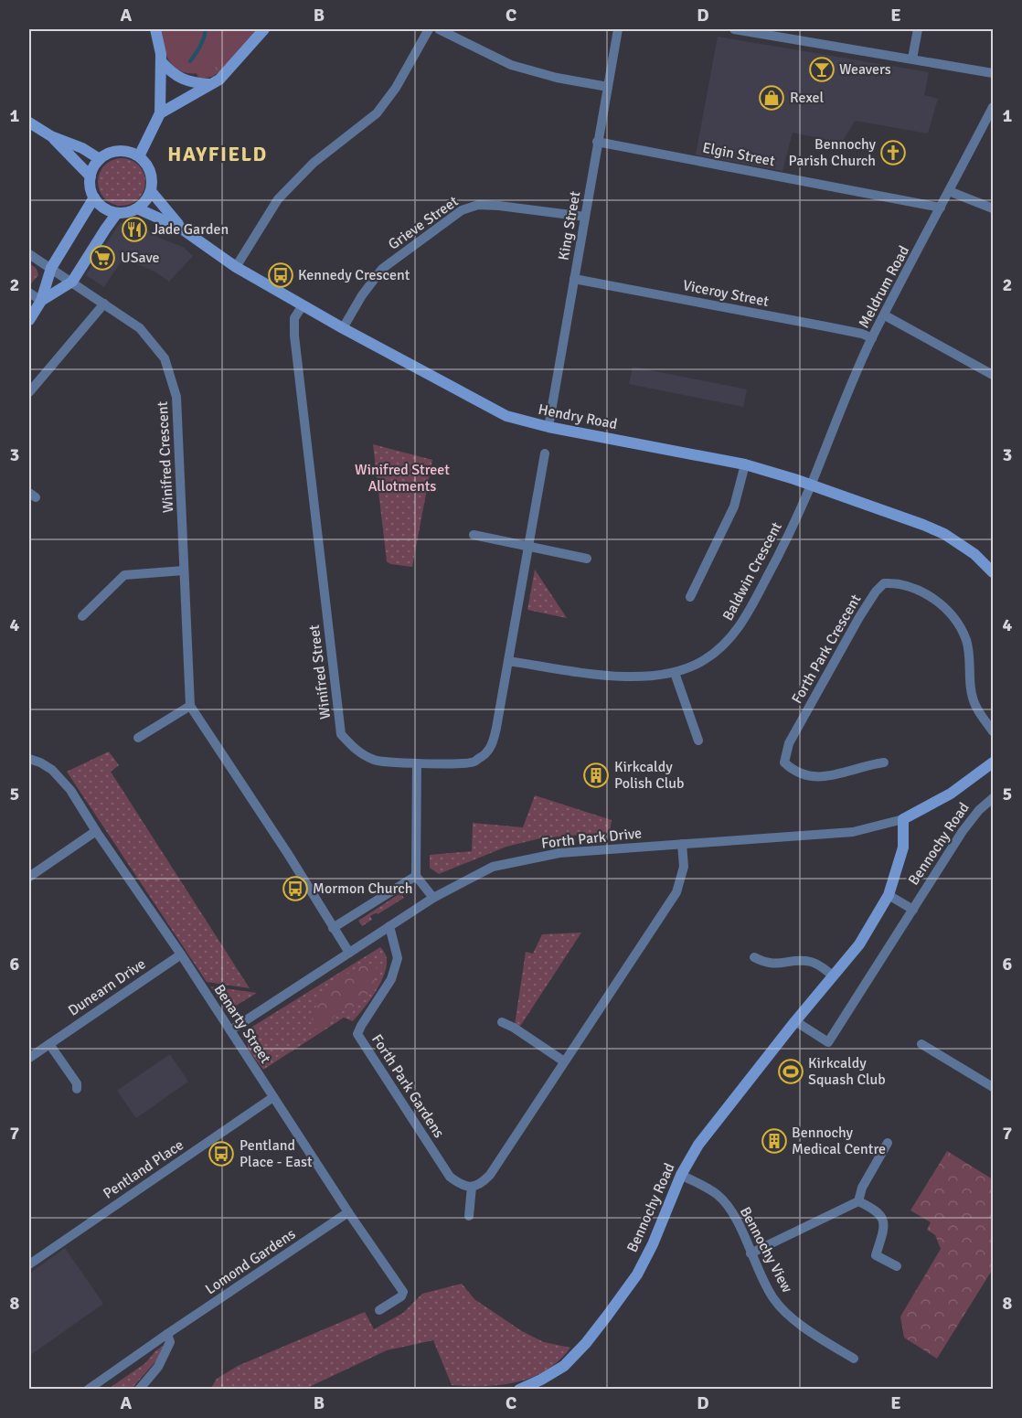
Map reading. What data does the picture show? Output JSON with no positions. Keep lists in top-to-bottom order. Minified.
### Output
{"streets":{"street":["Elgin Street","Grieve Street","King Street","Meldrum Road","Viceroy Street","Hendry Road","Winifred Crescent","Baldwin Crescent","Forth Park Crescent","Winifred Street","Forth Park Drive","Bennochy Road","Dunearn Drive","Benarty Street","Forth Park Gardens","Pentland Place","Bennochy View","Lomond Gardens"]},"crossings":[["Elgin Street","King Street"],["Elgin Street","Meldrum Road"],["Grieve Street","King Street"],["Grieve Street","Hendry Road"],["King Street","Viceroy Street"],["King Street","Hendry Road"],["Meldrum Road","Viceroy Street"],["Meldrum Road","Hendry Road"],["Meldrum Road","Baldwin Crescent"],["Hendry Road","Baldwin Crescent"],["Hendry Road","Winifred Street"],["Baldwin Crescent","Winifred Street"],["Forth Park Drive","Bennochy Road"],["Forth Park Drive","Benarty Street"],["Forth Park Drive","Forth Park Gardens"],["Bennochy Road","Bennochy View"],["Dunearn Drive","Benarty Street"],["Benarty Street","Pentland Place"],["Benarty Street","Lomond Gardens"]],"districts":["HAYFIELD"],"parks":["Winifred Street Allotments"],"places":{"bar":["Weavers"],"shop":["Rexel"],"church":["Bennochy Parish Church"],"restaurant":["Jade Garden"],"supermarket":["USave"],"bus stop":["Kennedy Crescent","Mormon Church","Pentland Place - East"],"building":["Kirkcaldy Polish Club","Bennochy Medical Centre"],"sports":["Kirkcaldy Squash Club"]},"grid":{"columns":["A","B","C","D","E"],"rows":["1","2","3","4","5","6","7","8"]}}
